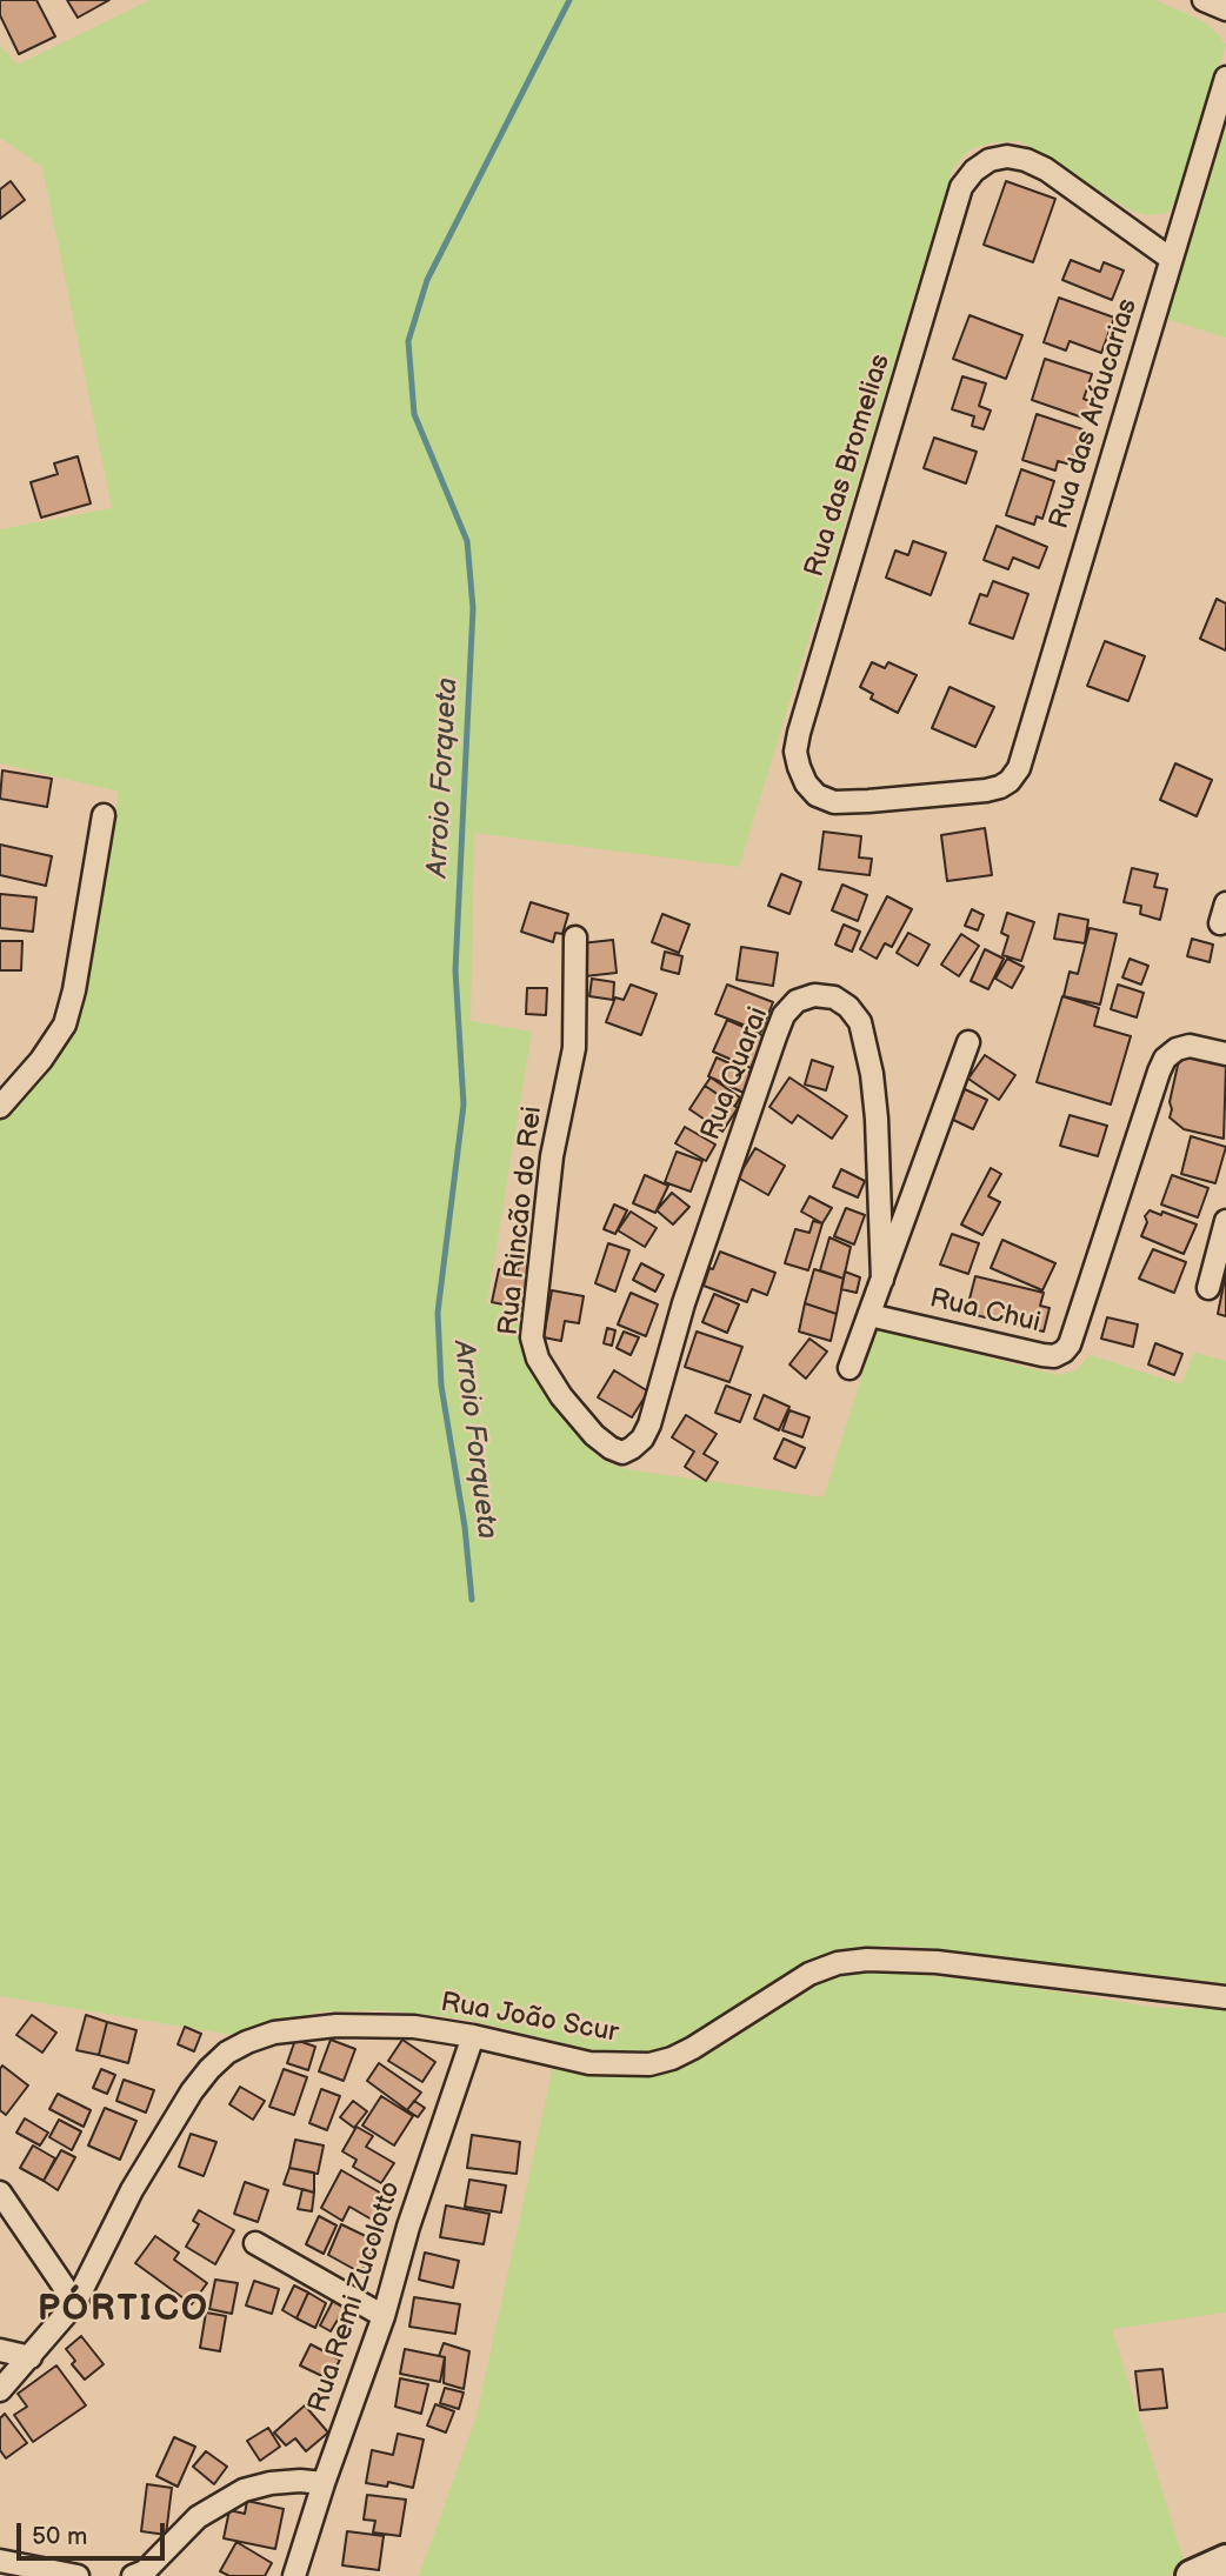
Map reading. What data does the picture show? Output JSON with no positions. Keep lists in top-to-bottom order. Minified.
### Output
{"streets":{"street":["Rua das Aráucarias","Rua das Bromelias","Rua Quarai","Rua Rincão do Rei","Rua Chui","Rua João Scur","Rua Remi Zucolotto"]},"crossings":[["Rua das Aráucarias","Rua das Bromelias"],["Rua Quarai","Rua Rincão do Rei"],["Rua João Scur","Rua Remi Zucolotto"]],"districts":["PÓRTICO"],"water":["Arroio Forqueta"],"scale_bar":"50 m"}
